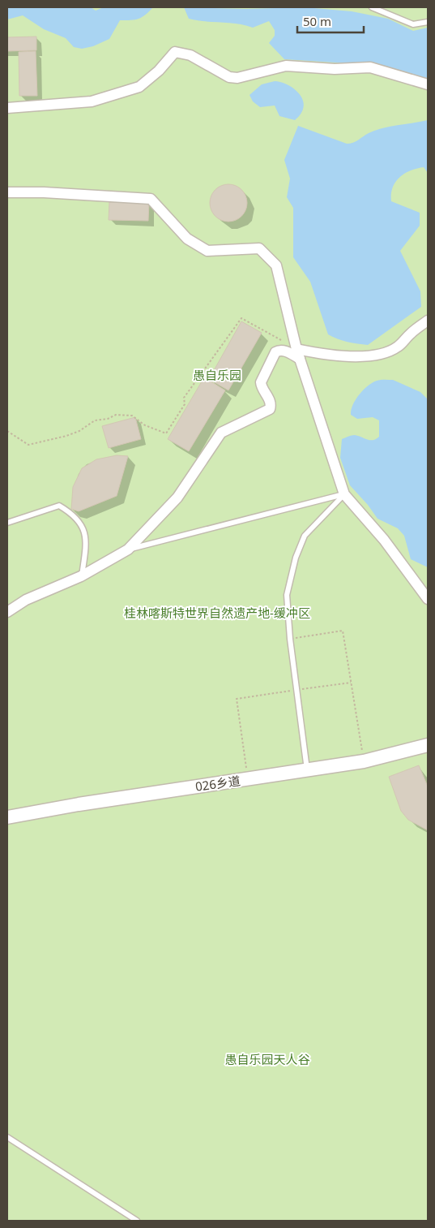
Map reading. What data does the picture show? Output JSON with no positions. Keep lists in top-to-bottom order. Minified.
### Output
{"streets":{"street":["026乡道"]},"parks":["愚自乐园","桂林喀斯特世界自然遗产地-缓冲区","愚自乐园天人谷"],"scale_bar":"50 m"}
